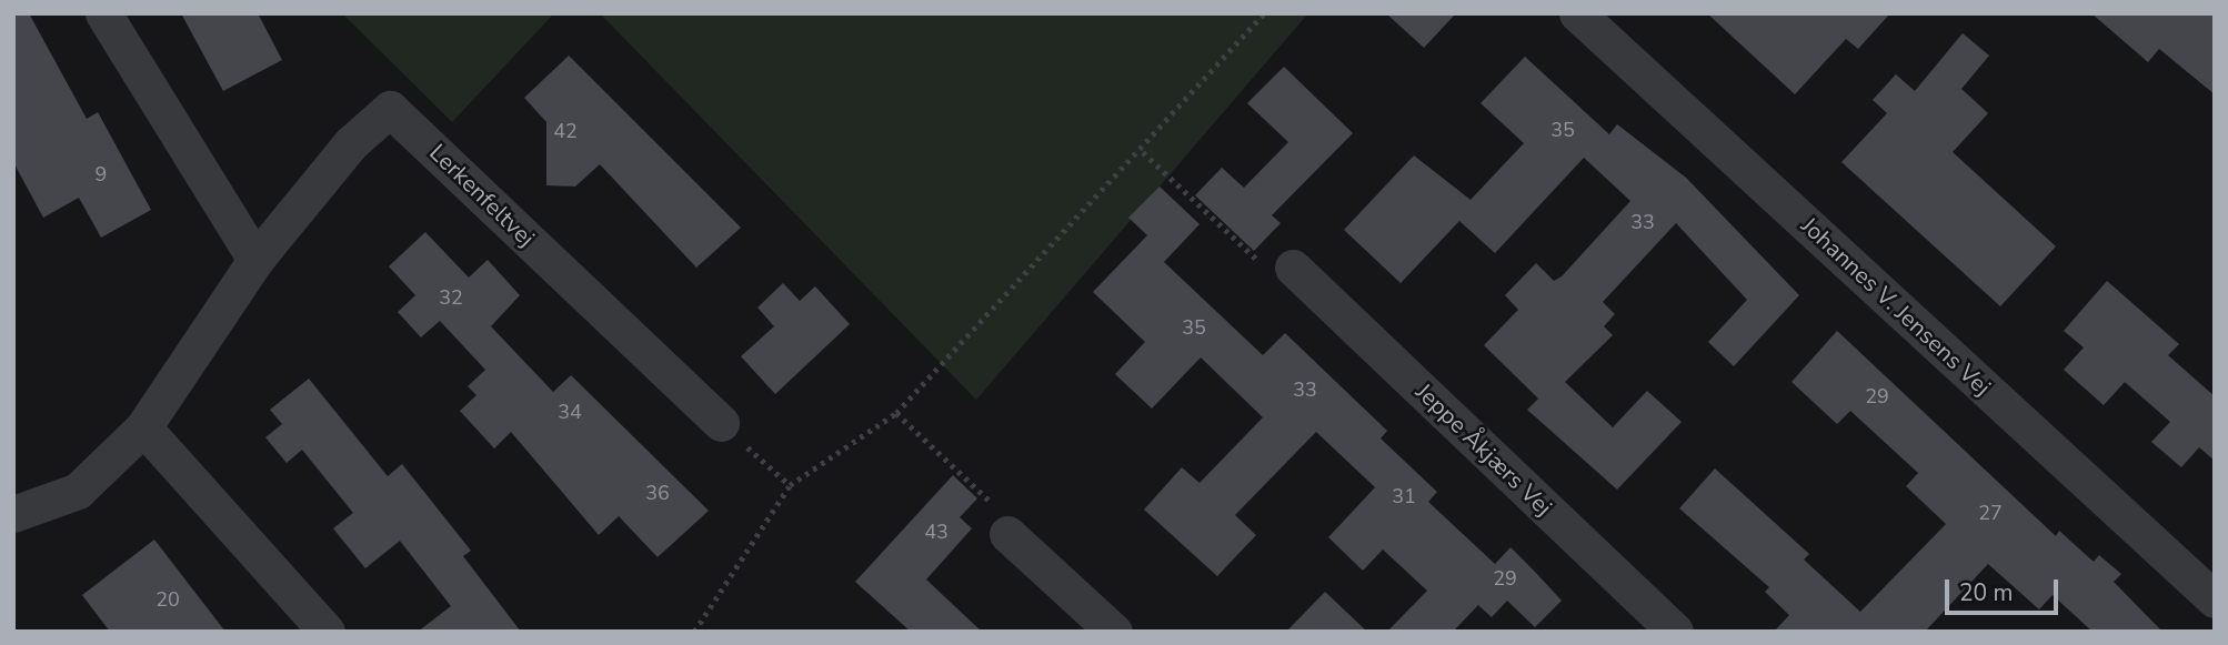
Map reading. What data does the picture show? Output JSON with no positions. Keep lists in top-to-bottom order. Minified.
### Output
{"streets":{"street":["Lerkenfeltvej","Johannes V. Jensens Vej","Jeppe Åkjærs Vej"]},"house_numbers":["35","42","9","33","32","35","33","29","34","36","31","27","43","29","20"],"scale_bar":"20 m"}
